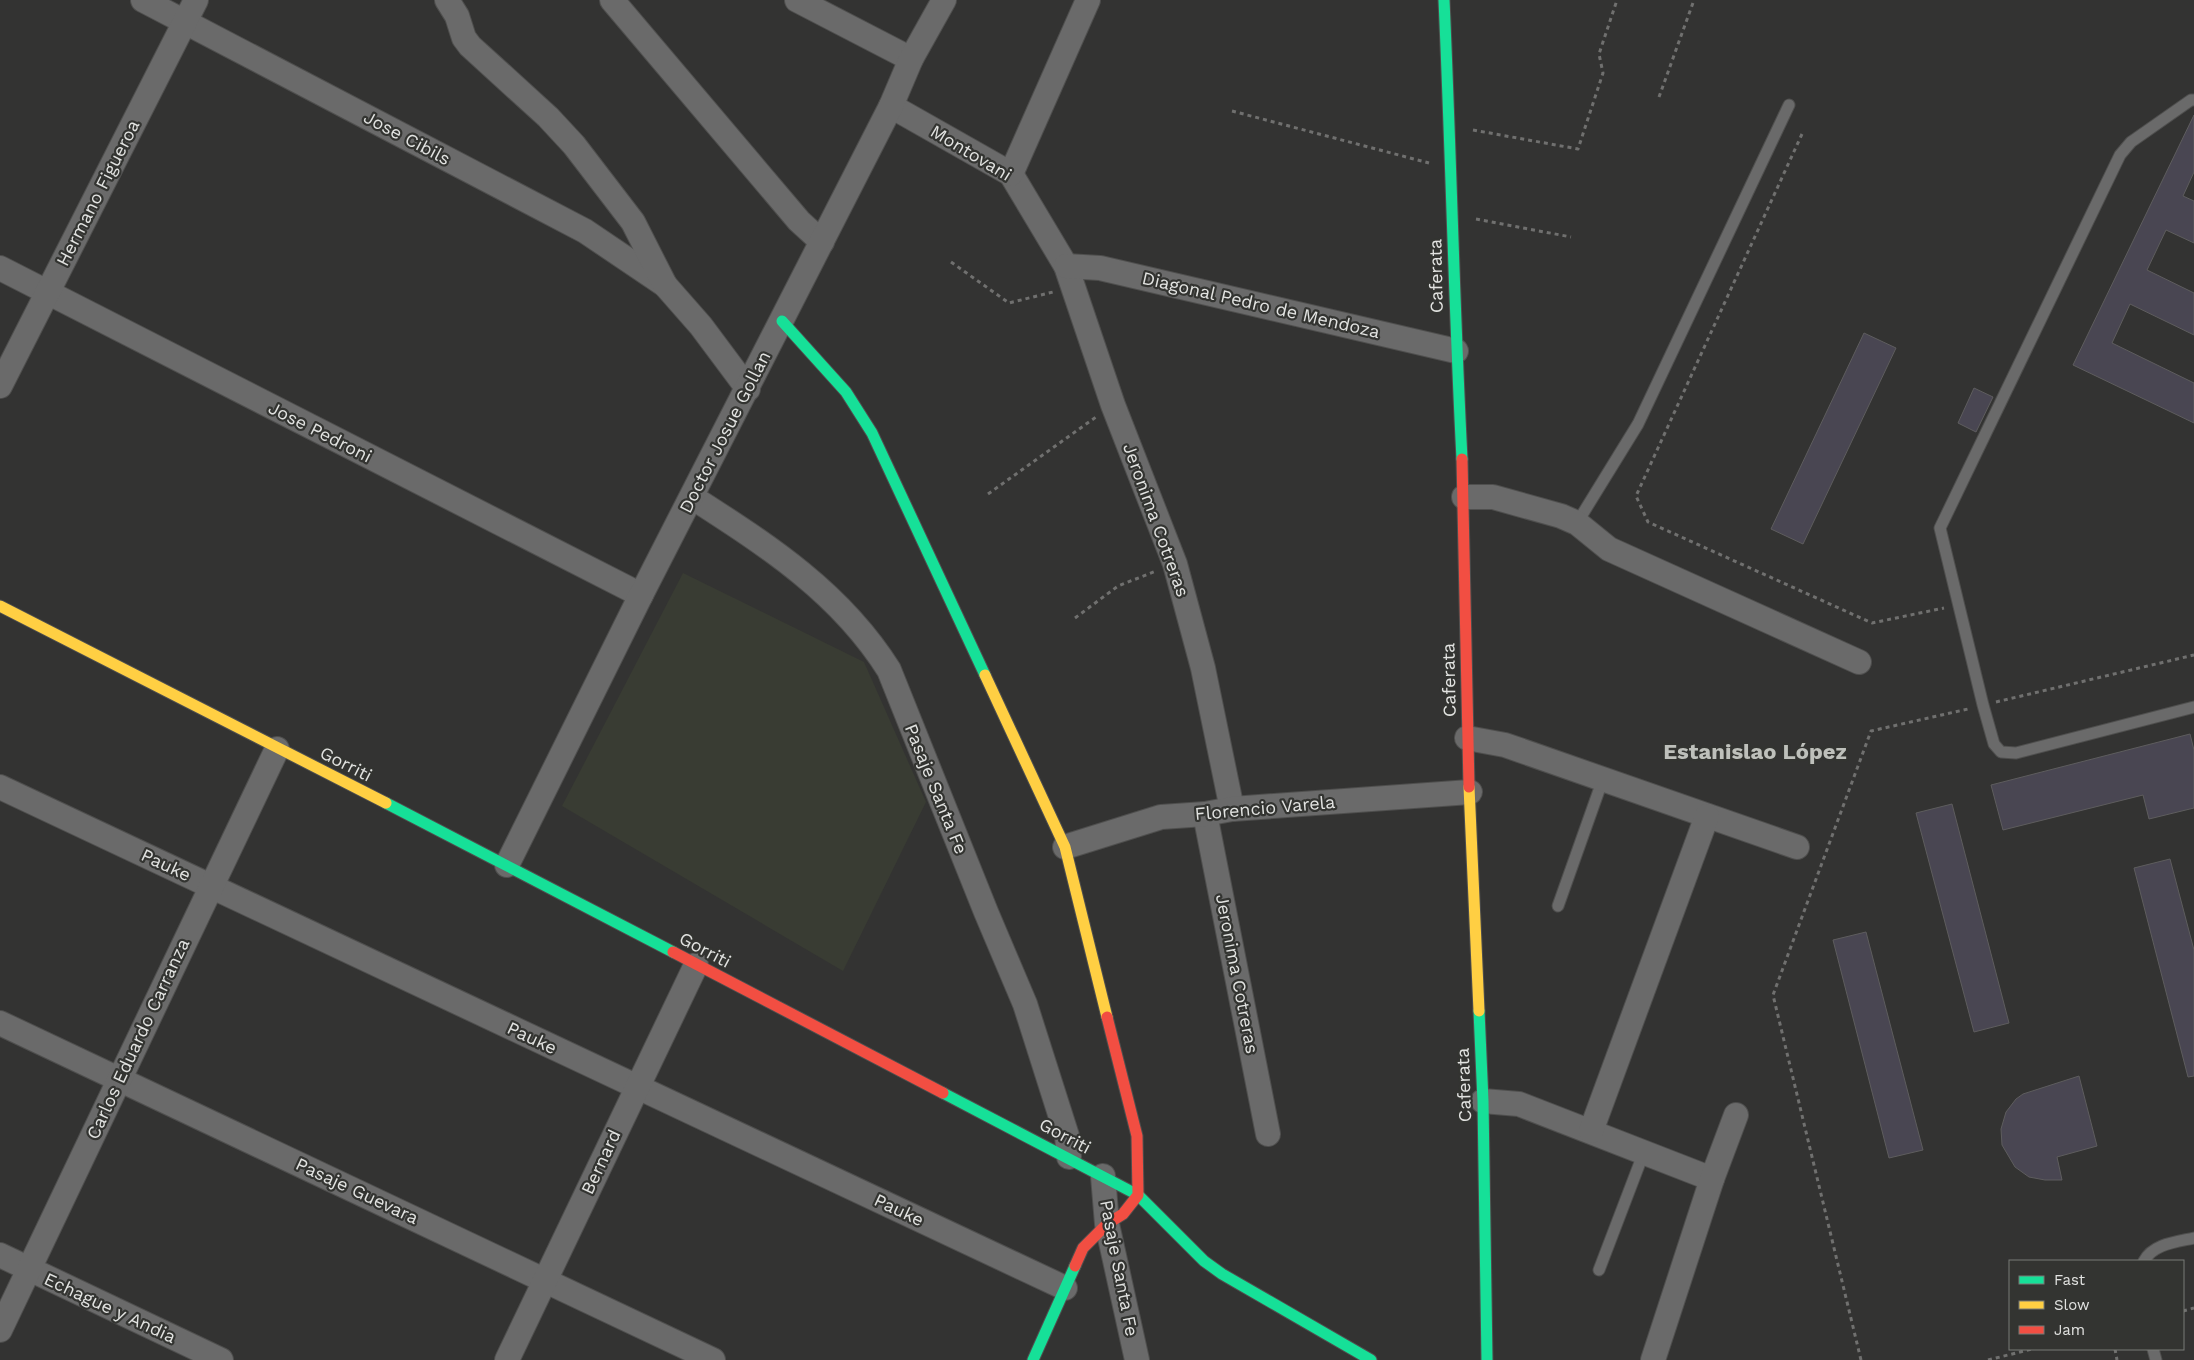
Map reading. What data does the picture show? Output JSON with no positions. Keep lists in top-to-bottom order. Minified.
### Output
{"streets":{"street":["Jose Cibils","Montovani","Hermano Figueroa","Caferata","Diagonal Pedro de Mendoza","Jose Pedroni","Doctor Josue Gollan","Jeronima Cotreras","Gorriti","Pasaje Santa Fe","Florencio Varela","Pauke","Carlos Eduardo Carranza","Bernard","Pasaje Guevara","Echague y Andia"]},"crossings":[["Jose Cibils","Hermano Figueroa"],["Montovani","Diagonal Pedro de Mendoza"],["Montovani","Doctor Josue Gollan"],["Montovani","Jeronima Cotreras"],["Hermano Figueroa","Jose Pedroni"],["Caferata","Diagonal Pedro de Mendoza"],["Caferata","Florencio Varela"],["Diagonal Pedro de Mendoza","Jeronima Cotreras"],["Jose Pedroni","Doctor Josue Gollan"],["Doctor Josue Gollan","Gorriti"],["Doctor Josue Gollan","Pasaje Santa Fe"],["Jeronima Cotreras","Florencio Varela"],["Gorriti","Pasaje Santa Fe"],["Gorriti","Carlos Eduardo Carranza"],["Gorriti","Bernard"],["Pauke","Carlos Eduardo Carranza"],["Pauke","Bernard"],["Carlos Eduardo Carranza","Pasaje Guevara"],["Carlos Eduardo Carranza","Echague y Andia"],["Bernard","Pasaje Guevara"]],"districts":["Estanislao López"],"legend":["Fast","Slow","Jam"]}
